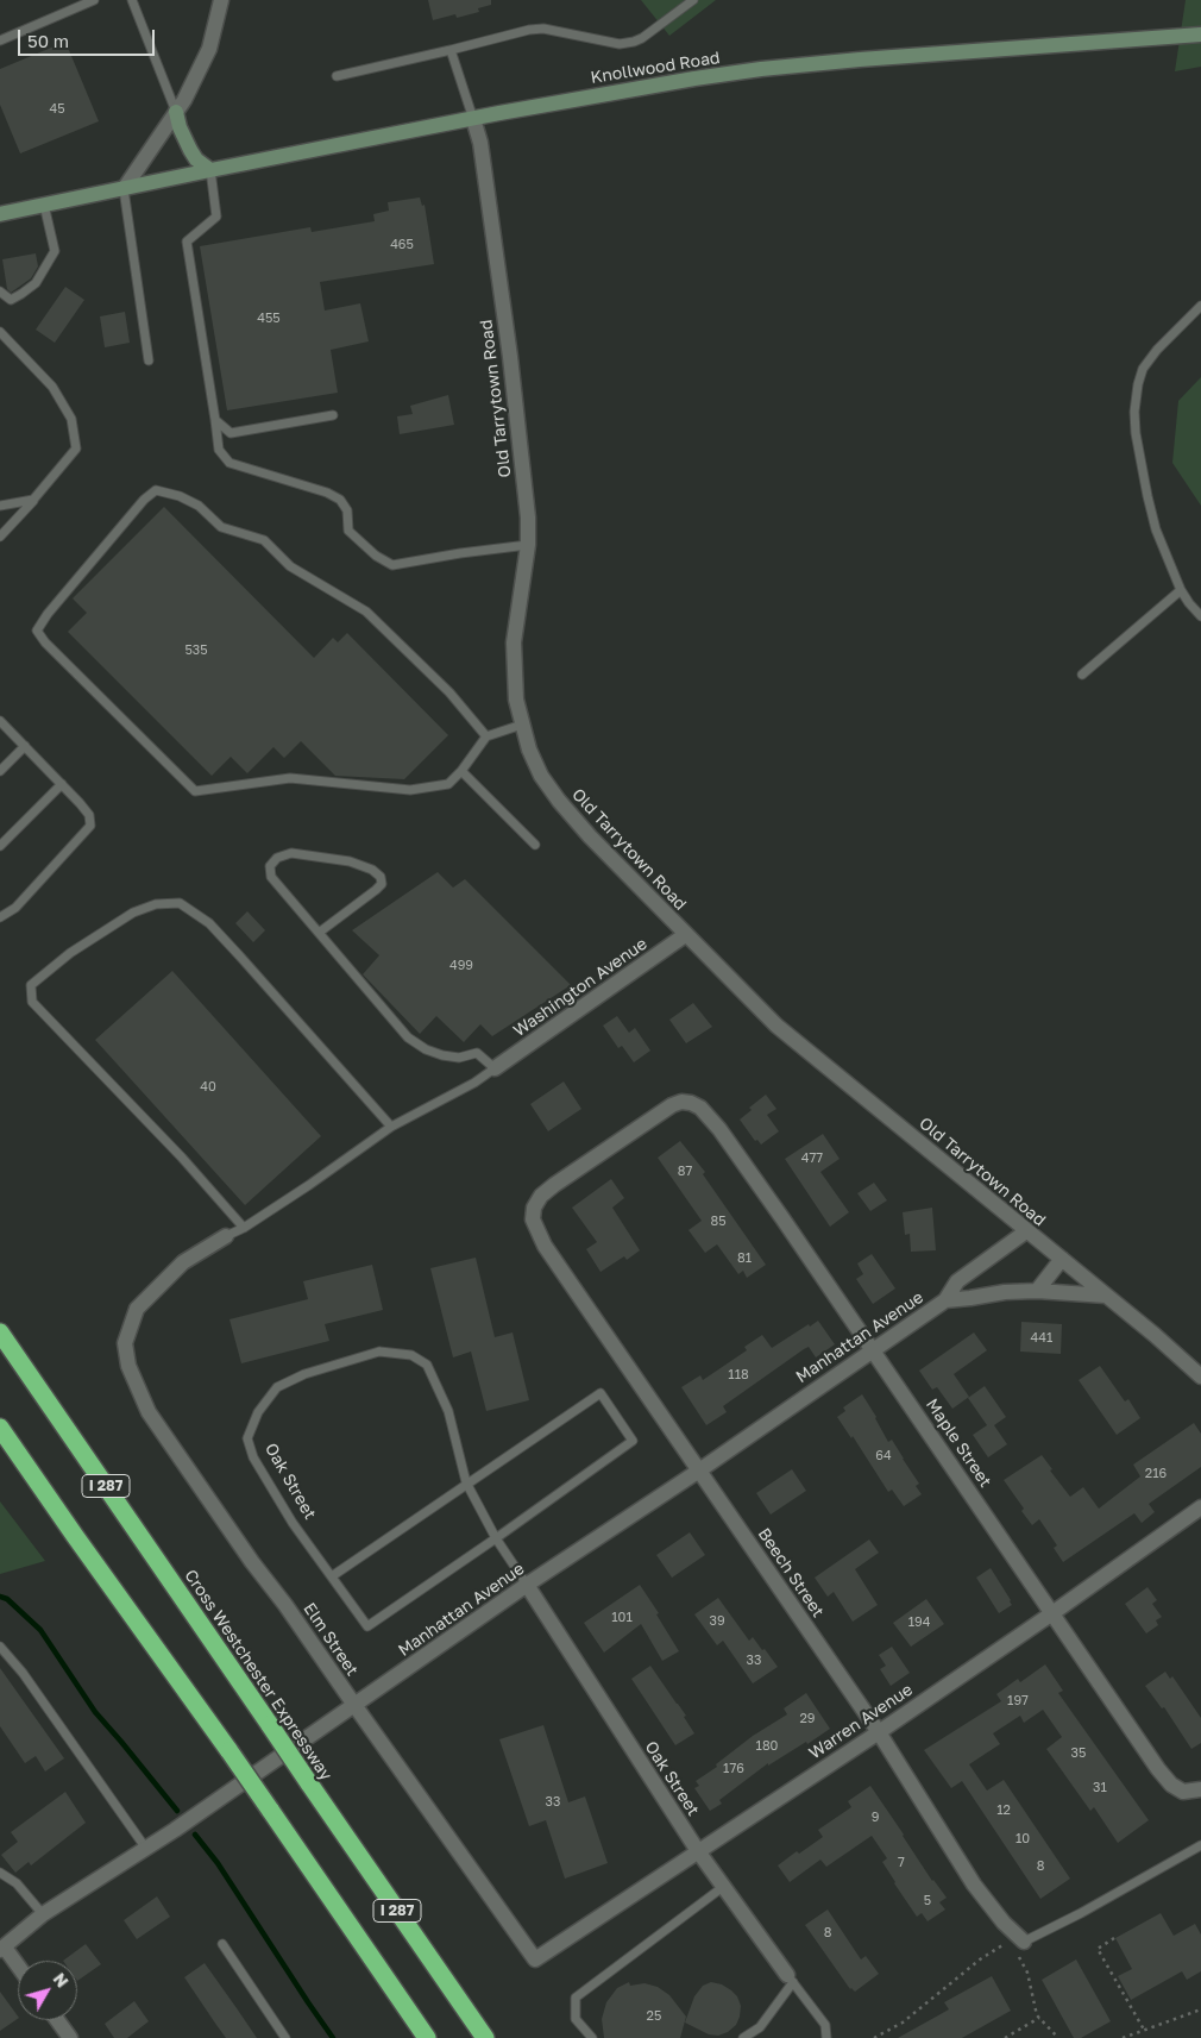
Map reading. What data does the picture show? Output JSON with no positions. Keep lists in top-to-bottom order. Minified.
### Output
{"streets":{"highway":["I 287","Cross Westchester Expressway"],"main road":["Knollwood Road"],"street":["Old Tarrytown Road","Washington Avenue","Manhattan Avenue","Maple Street","Oak Street","Beech Street","Elm Street","Warren Avenue"]},"crossings":[["Knollwood Road","Old Tarrytown Road"],["Old Tarrytown Road","Washington Avenue"],["Old Tarrytown Road","Manhattan Avenue"],["Manhattan Avenue","Maple Street"],["Manhattan Avenue","Oak Street"],["Manhattan Avenue","Beech Street"],["Manhattan Avenue","Elm Street"],["Maple Street","Beech Street"],["Maple Street","Warren Avenue"],["Oak Street","Warren Avenue"],["Beech Street","Warren Avenue"],["Elm Street","Warren Avenue"]],"house_numbers":["45","465","455","535","499","40","477","87","85","81","441","118","64","216","101","39","194","33","197","29","180","35","176","31","33","12","9","10","7","8","5","8","25"],"scale_bar":"50 m","north":"top right"}
